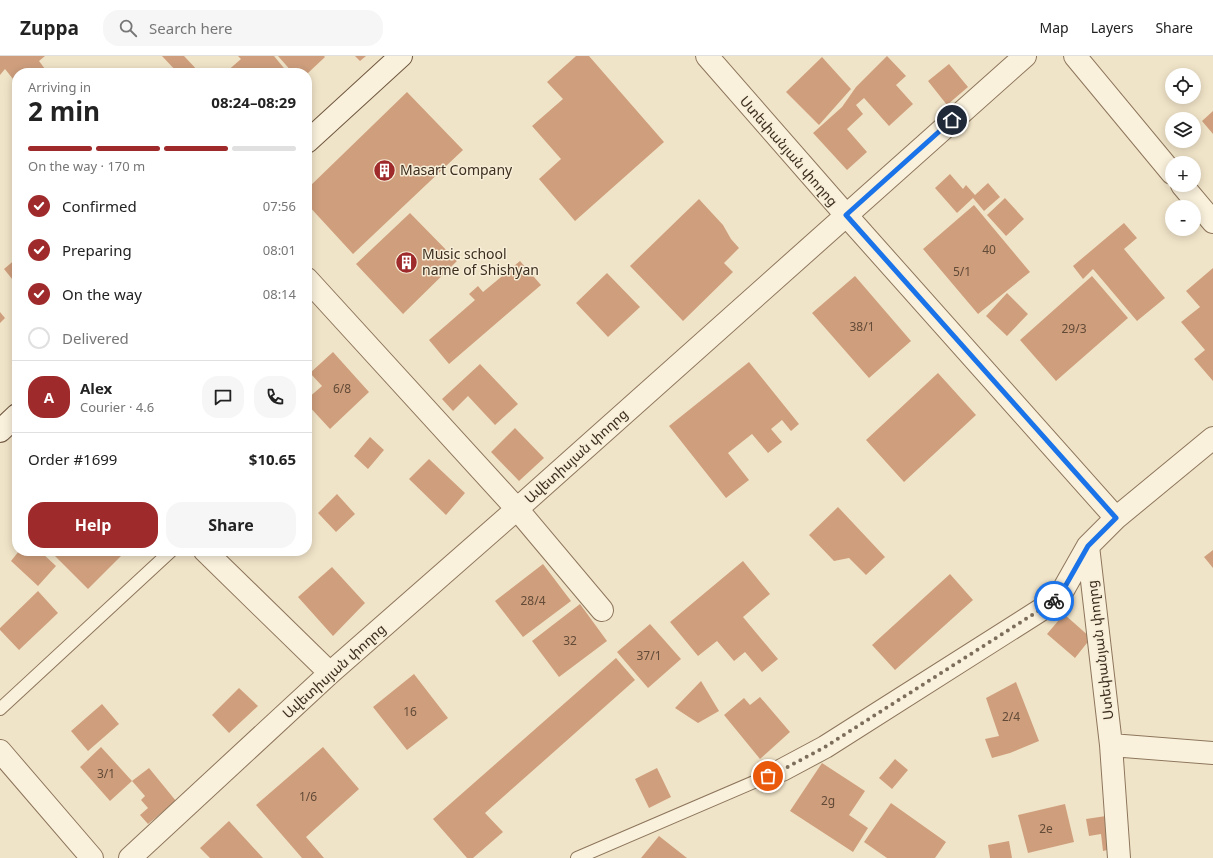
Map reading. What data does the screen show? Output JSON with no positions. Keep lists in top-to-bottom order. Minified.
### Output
{"streets":{"street":["Ստեփանյան փողոց","Ավետիսյան փողոց"]},"crossings":[["Ստեփանյան փողոց","Ավետիսյան փողոց"]],"places":{"building":["Masart Company","Music school name of Shishyan"]},"house_numbers":["40","5/1","38/1","29/3","6/8","28/4","32","37/1","16","2/4","3/1","1/6","2g","2e"],"page":{"header":"Zuppa","search":"Search here","nav":["Map","Layers","Share"],"map_buttons":["+","−"],"heading":["2 min","Arriving in","08:24–08:29"],"panel":["Alex","Courier · 4.6","Order #1699","$10.65"],"bar":"On the way · 170 m","list":[["Confirmed","07:56"],["Preparing","08:01"],["On the way","08:14"],"Delivered"],"round":"A","buttons":["Help","Share"]}}
